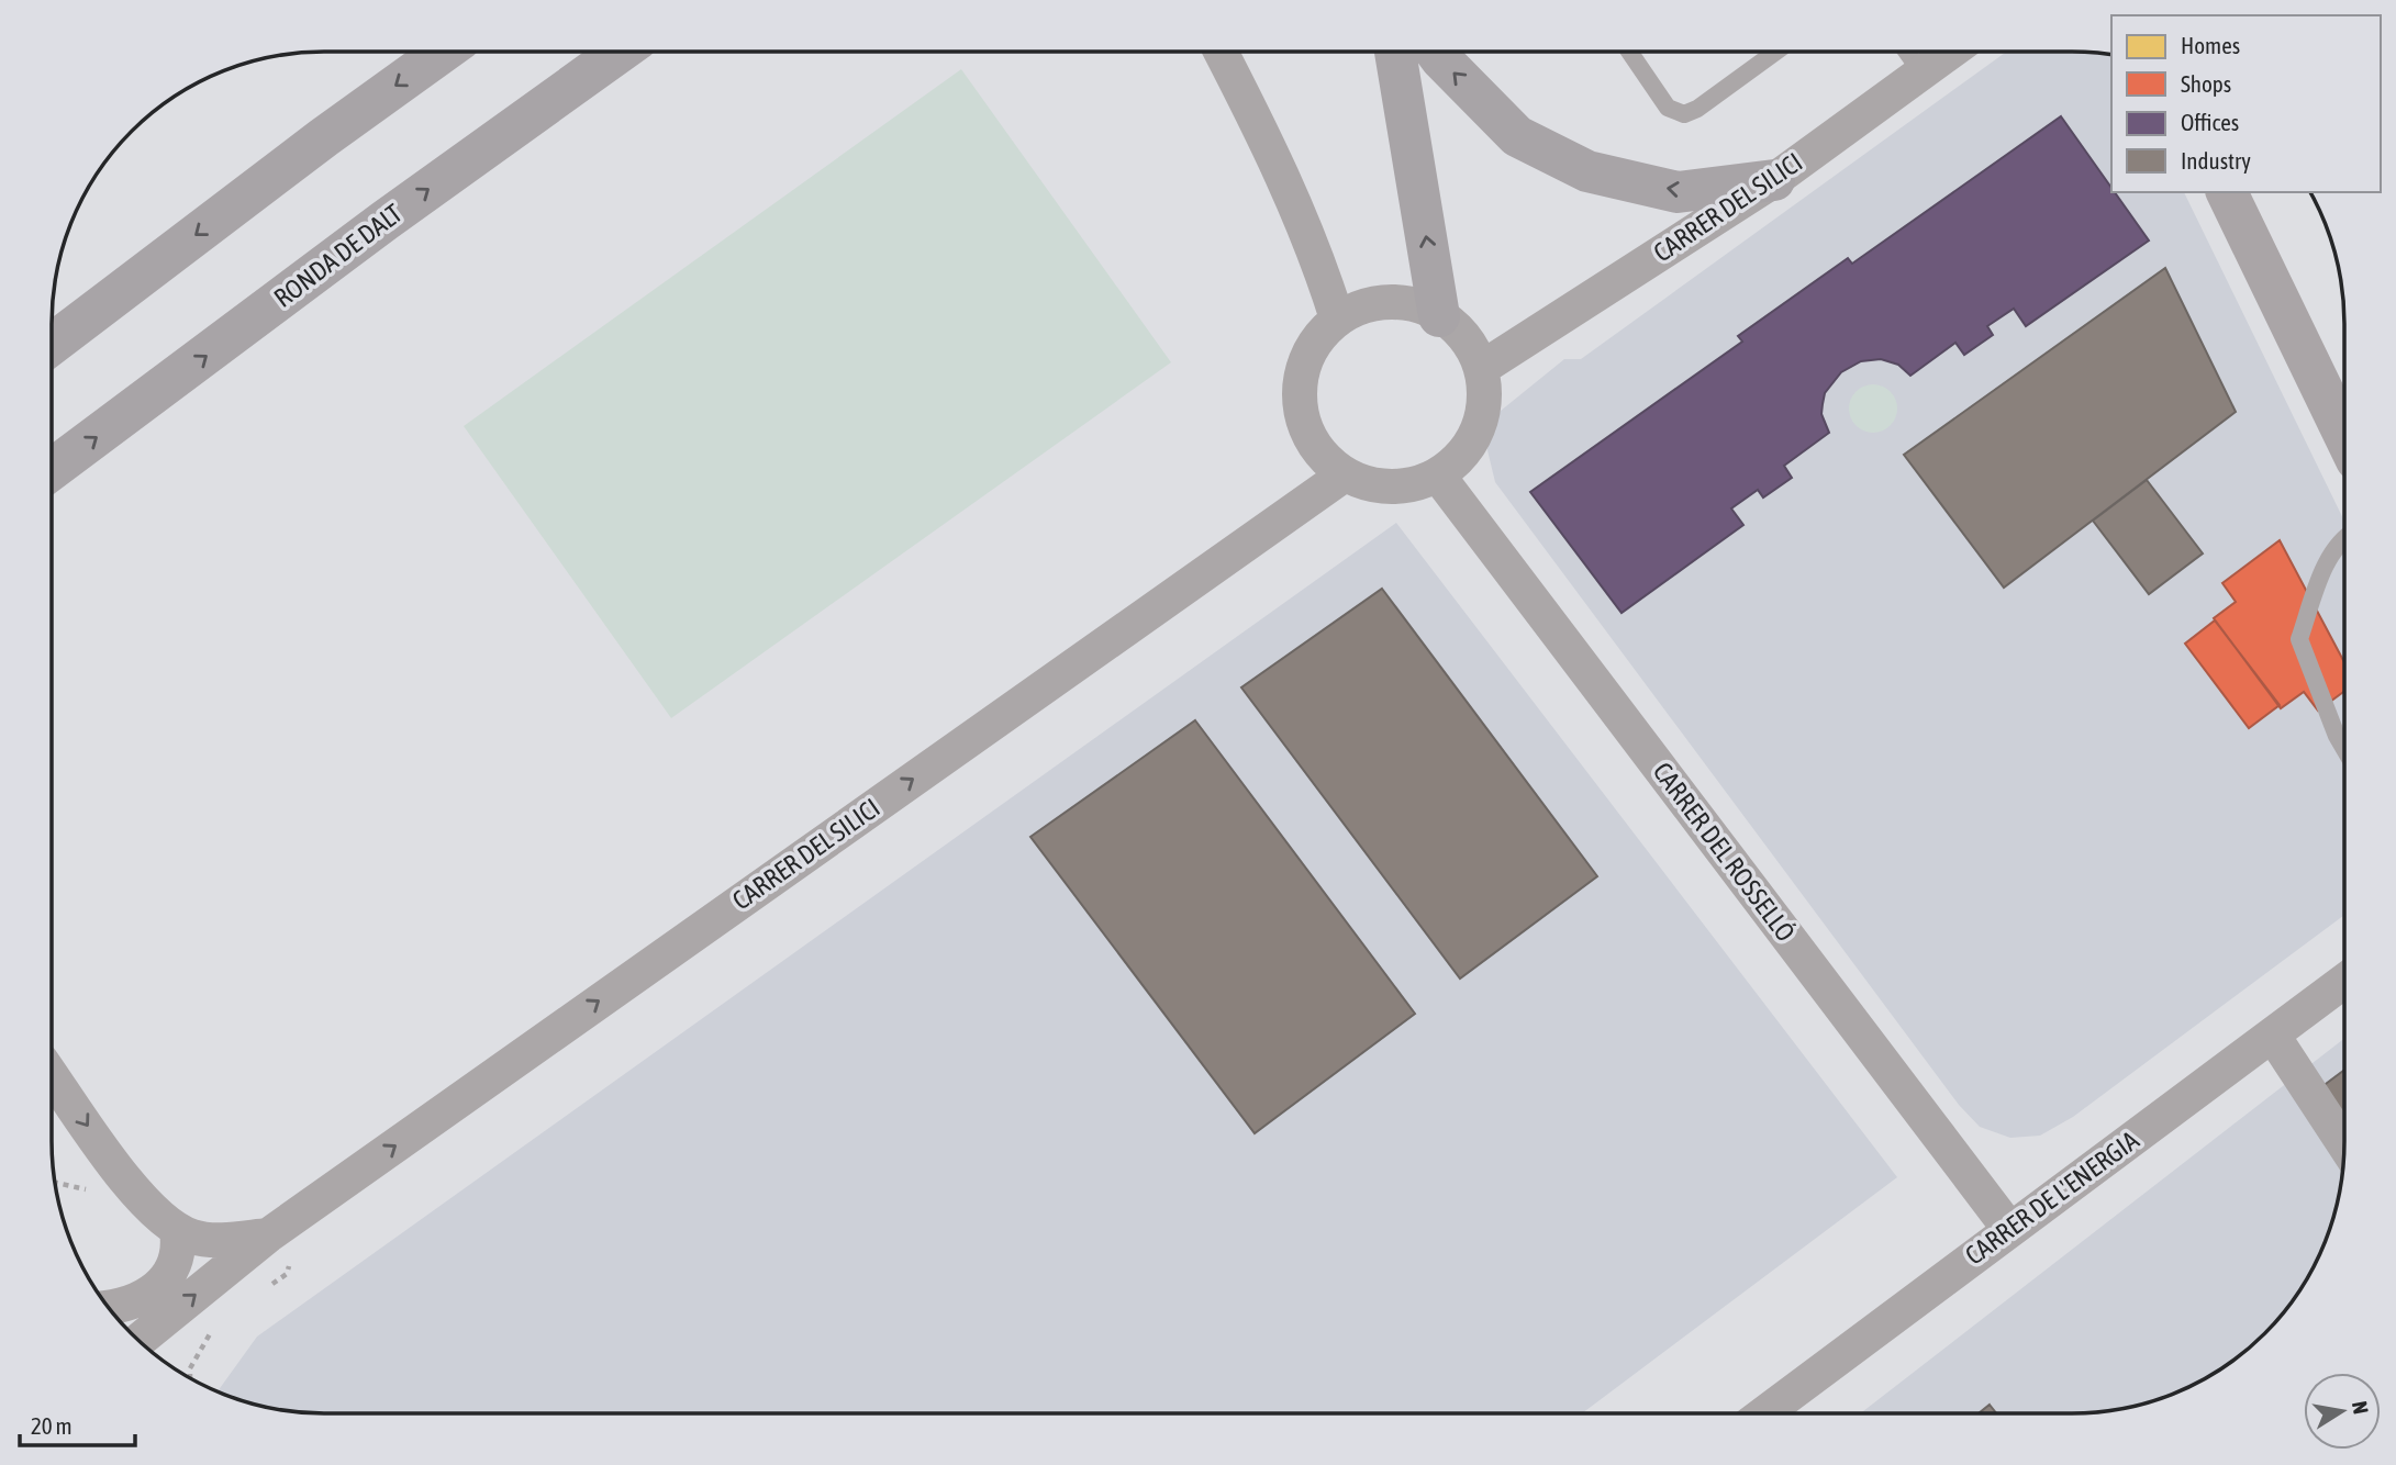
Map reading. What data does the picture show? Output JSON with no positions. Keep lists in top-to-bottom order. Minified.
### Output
{"streets":{"highway":["RONDA DE DALT"],"street":["CARRER DEL SILICI","CARRER DEL ROSSELLÓ","CARRER DE L'ENERGIA"]},"crossings":[["CARRER DEL SILICI","CARRER DEL ROSSELLÓ"],["CARRER DEL ROSSELLÓ","CARRER DE L'ENERGIA"]],"one_way":["CARRER DEL SILICI"],"legend":["Homes","Shops","Offices","Industry"],"scale_bar":"20 m","north":"right"}
